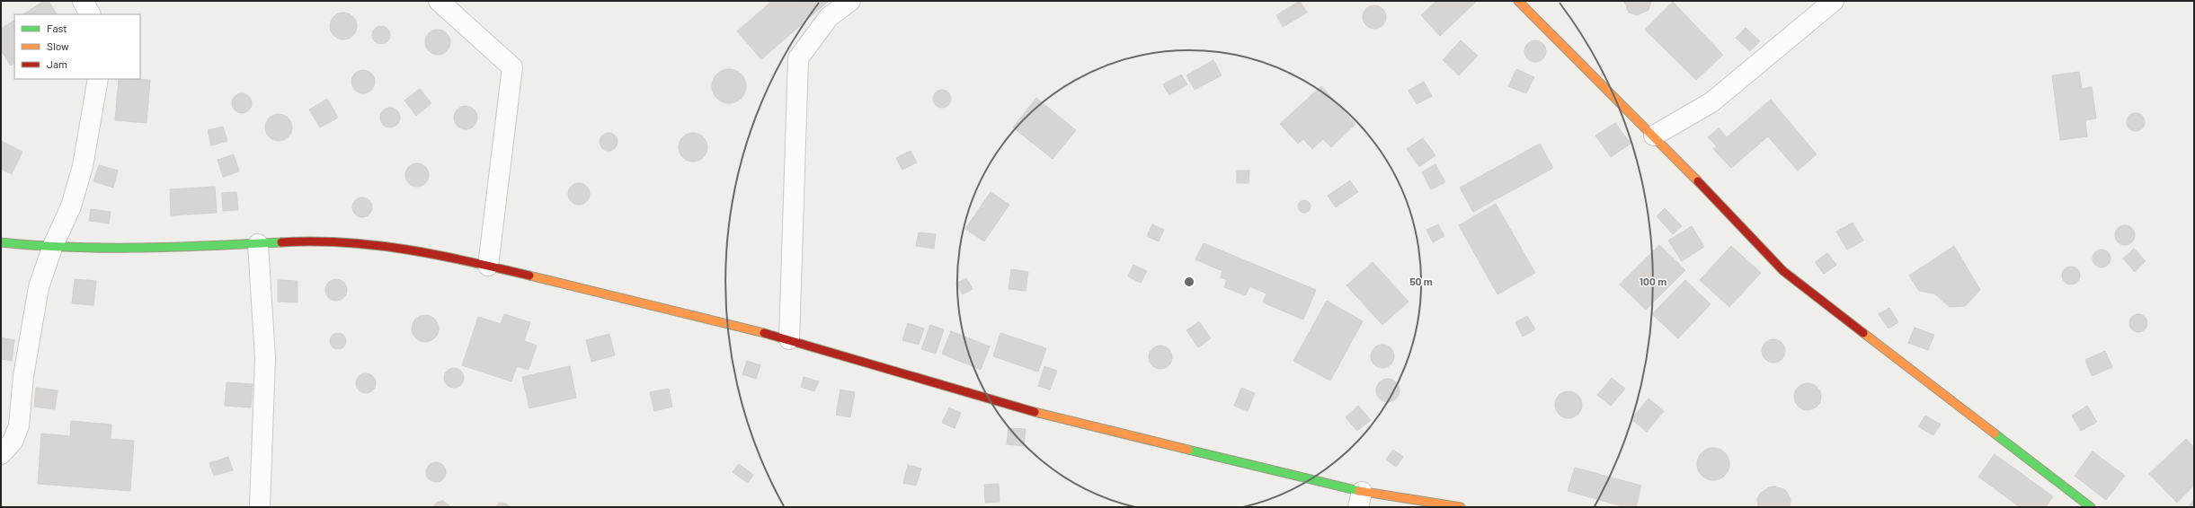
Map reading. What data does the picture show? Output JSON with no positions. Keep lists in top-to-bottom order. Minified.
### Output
{"legend":["Fast","Slow","Jam"],"rings":["50 m","100 m"]}
